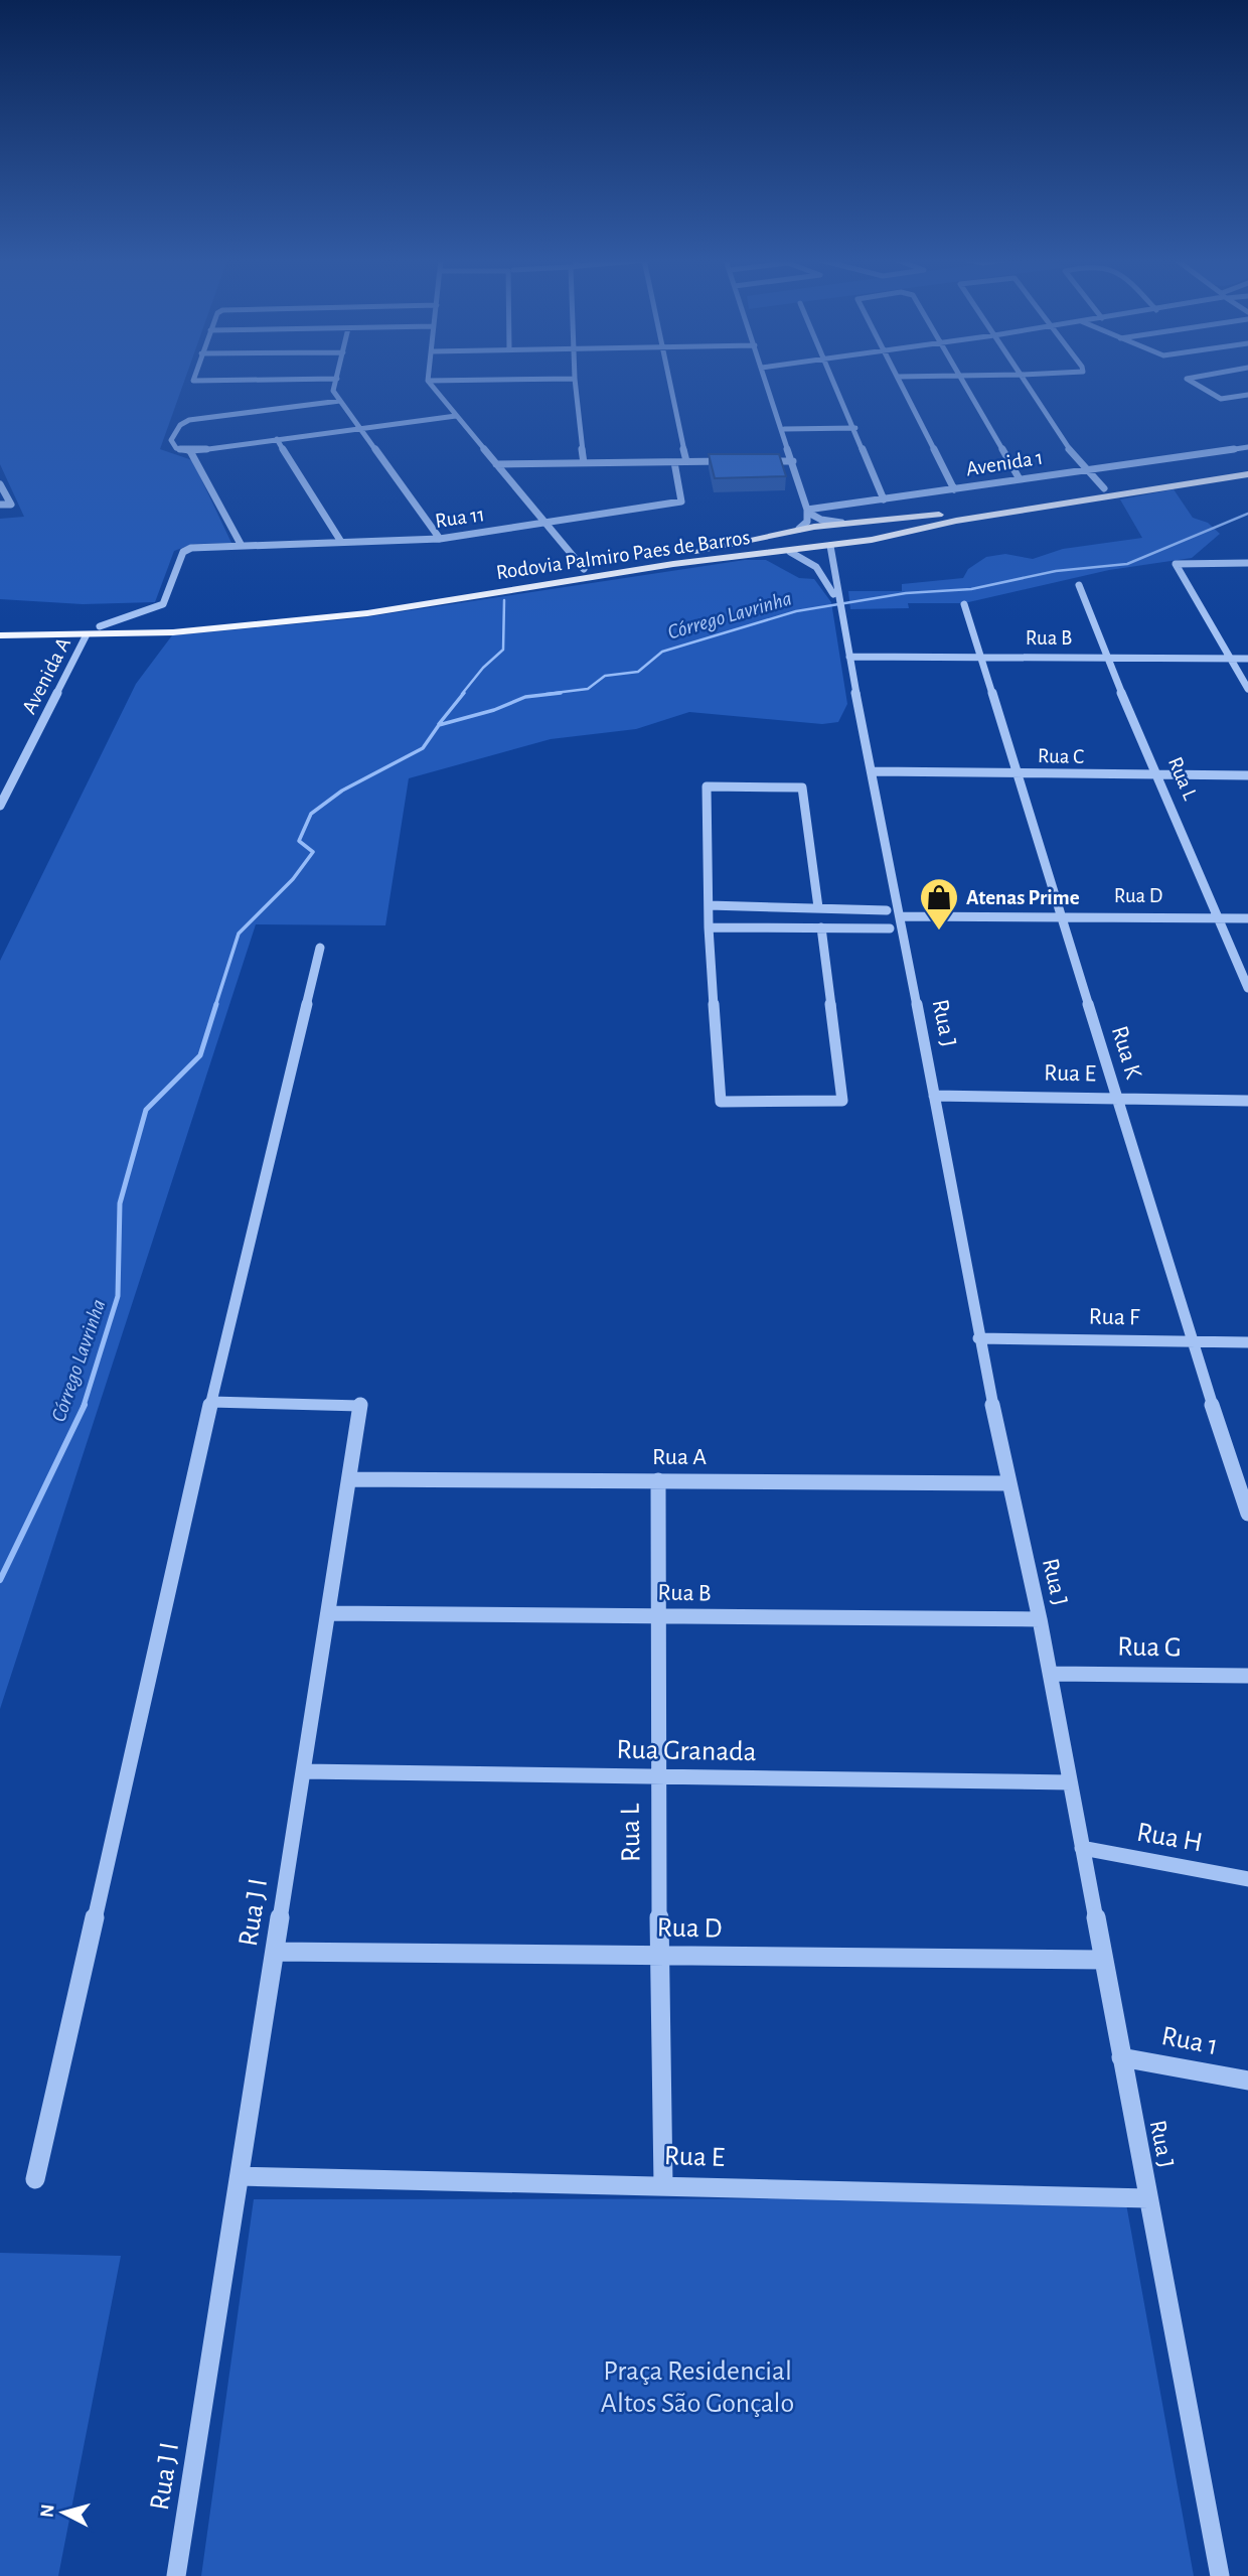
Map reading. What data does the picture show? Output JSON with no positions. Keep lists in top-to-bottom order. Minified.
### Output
{"streets":{"main road":["Rodovia Palmiro Paes de Barros"],"street":["Avenida 1","Rua 11","Rua B","Avenida A","Rua C","Rua L","Rua D","Rua J","Rua K","Rua E","Rua F","Rua A","Rua G","Rua Granada","Rua H","Rua J I","Rua 1"]},"crossings":[["Rodovia Palmiro Paes de Barros","Avenida A"],["Rodovia Palmiro Paes de Barros","Rua J"],["Rua B","Rua L"],["Rua B","Rua J"],["Rua B","Rua K"],["Rua B","Rua J I"],["Rua C","Rua L"],["Rua C","Rua J"],["Rua C","Rua K"],["Rua L","Rua D"],["Rua L","Rua E"],["Rua L","Rua A"],["Rua L","Rua Granada"],["Rua D","Rua J"],["Rua D","Rua K"],["Rua D","Rua J I"],["Rua J","Rua E"],["Rua J","Rua F"],["Rua J","Rua A"],["Rua J","Rua G"],["Rua J","Rua Granada"],["Rua J","Rua H"],["Rua J","Rua 1"],["Rua K","Rua E"],["Rua K","Rua F"],["Rua E","Rua J I"],["Rua A","Rua J I"],["Rua Granada","Rua J I"]],"water":["Córrego Lavrinha"],"parks":["Praça Residencial Altos São Gonçalo"],"places":{"shop":["Atenas Prime"]},"north":"left"}
